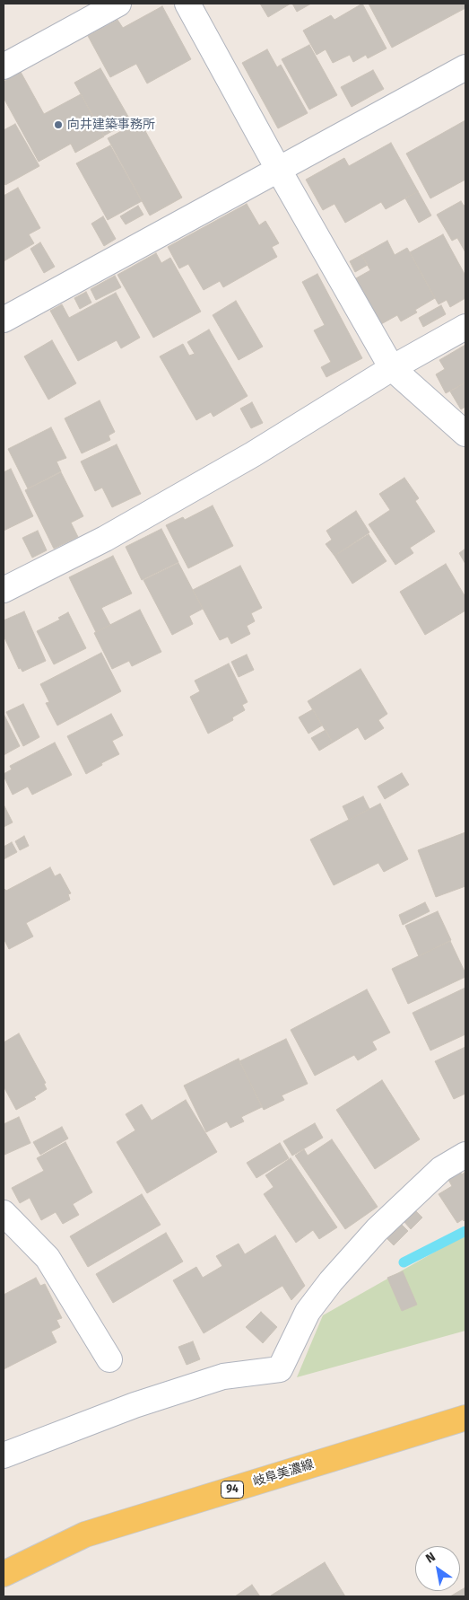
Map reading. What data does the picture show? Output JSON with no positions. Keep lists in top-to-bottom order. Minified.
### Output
{"streets":{"main road":["岐阜美濃線","94"]},"places":["向井建築事務所"],"north":"top left"}
